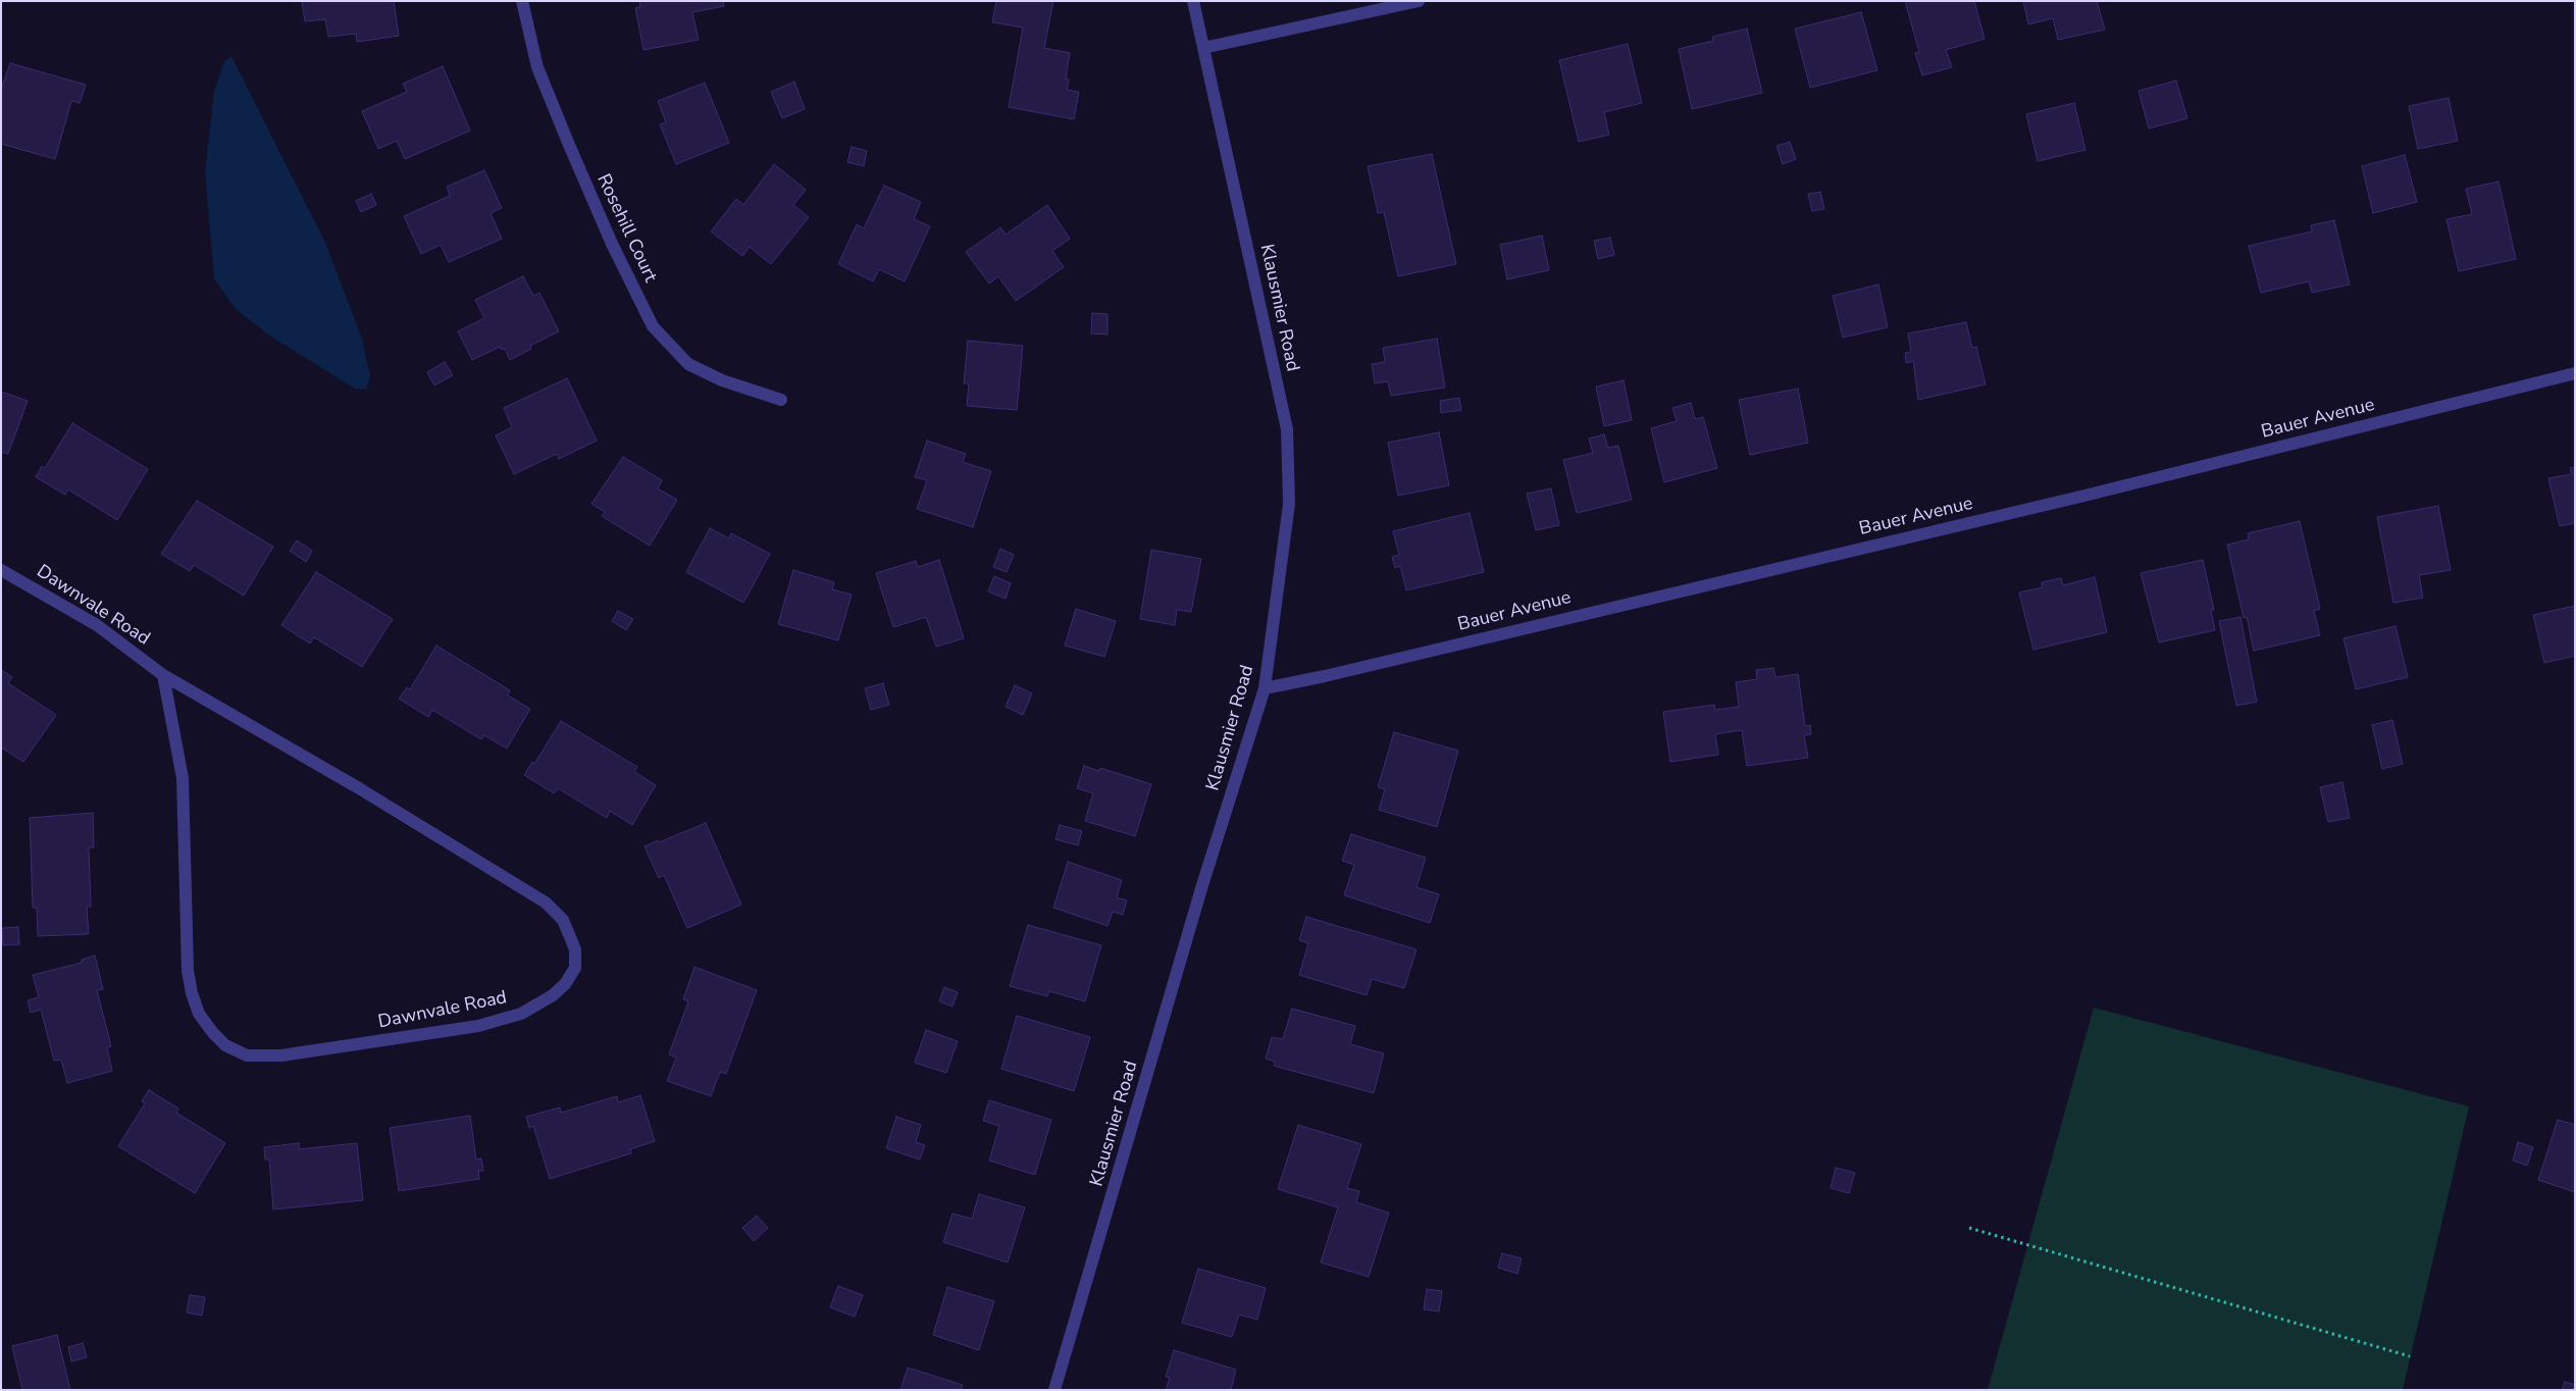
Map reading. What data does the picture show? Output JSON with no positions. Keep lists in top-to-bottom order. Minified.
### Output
{"streets":{"street":["Rosehill Court","Klausmier Road","Bauer Avenue","Dawnvale Road"]},"crossings":[["Klausmier Road","Bauer Avenue"]]}
